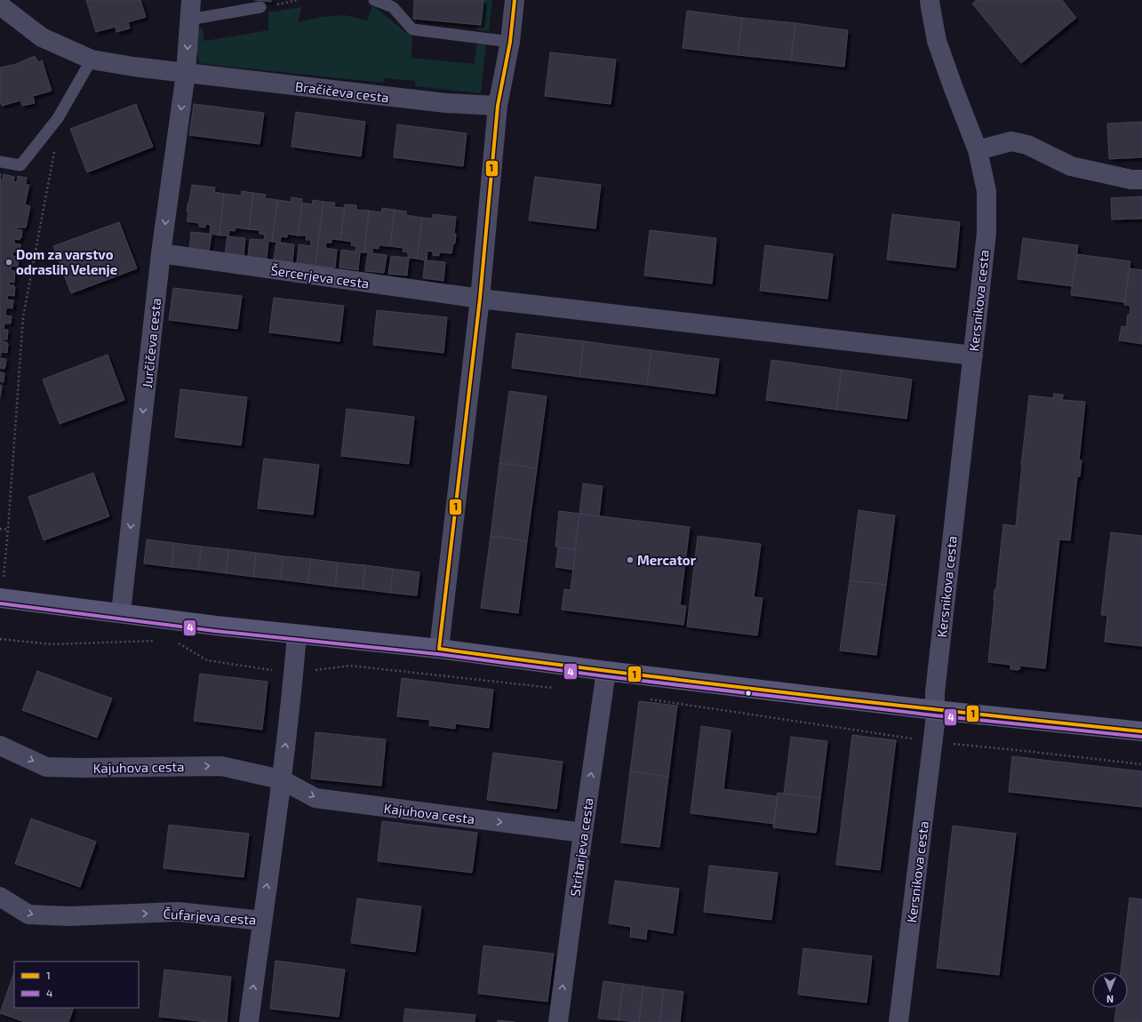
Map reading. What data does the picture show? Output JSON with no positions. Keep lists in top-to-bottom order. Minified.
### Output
{"streets":{"street":["Bračičeva cesta","Šercerjeva cesta","Kersnikova cesta","Jurčičeva cesta","Kajuhova cesta","Stritarjeva cesta","Čufarjeva cesta"]},"crossings":[["Bračičeva cesta","Jurčičeva cesta"],["Šercerjeva cesta","Kersnikova cesta"],["Šercerjeva cesta","Jurčičeva cesta"],["Kajuhova cesta","Stritarjeva cesta"],["Kajuhova cesta","Čufarjeva cesta"]],"one_way":["Jurčičeva cesta","Kajuhova cesta","Stritarjeva cesta"],"places":["Dom za varstvo odraslih Velenje","Mercator"],"lines":["transit line 1","transit line 4"],"legend":["1","4"],"north":"bottom"}
